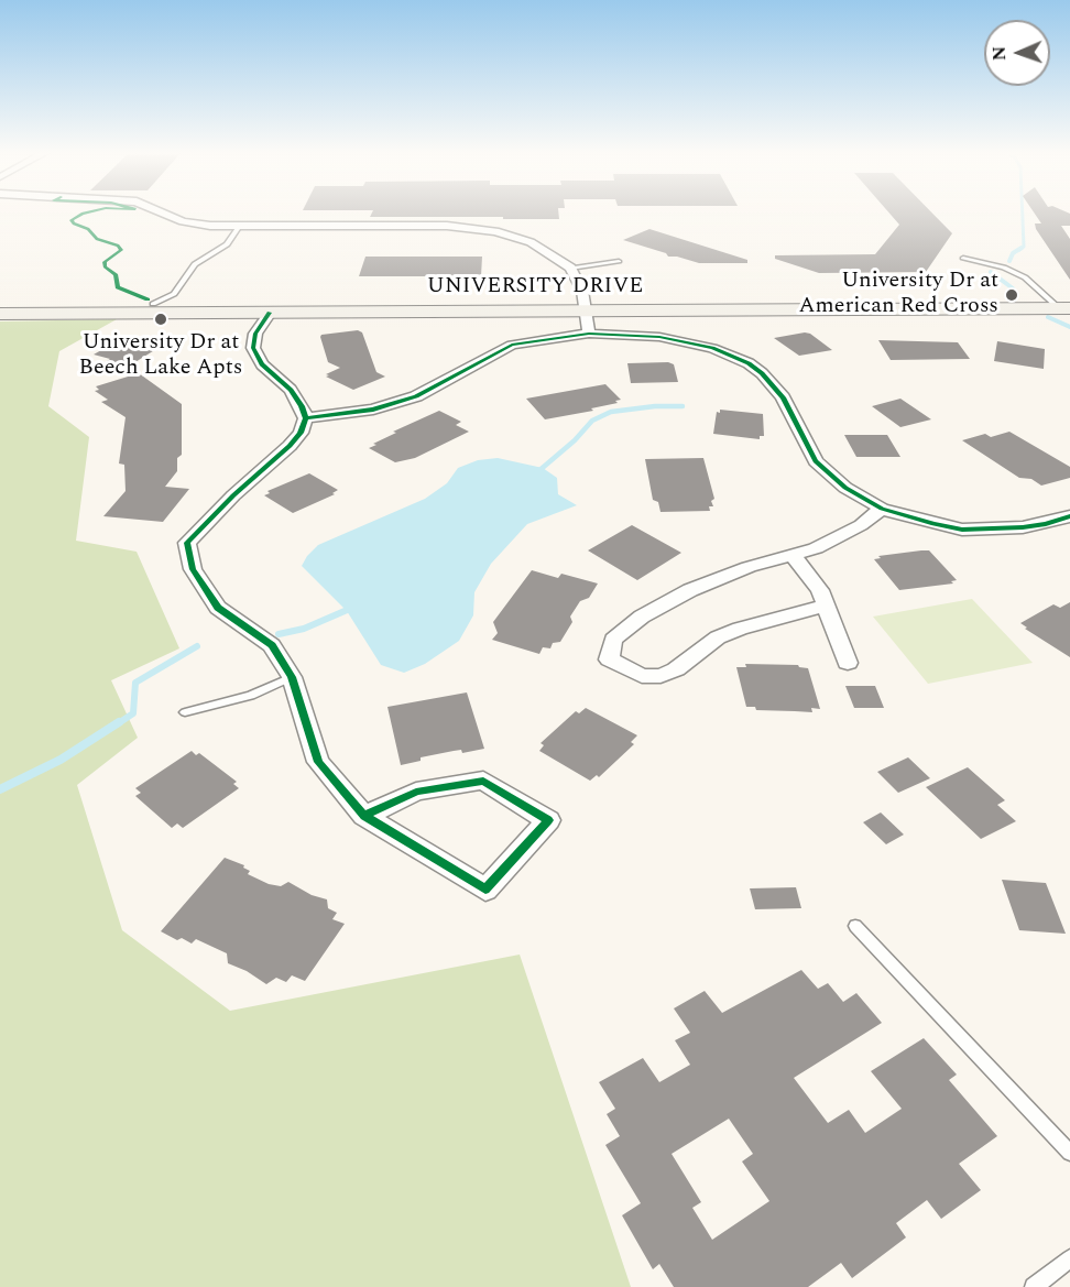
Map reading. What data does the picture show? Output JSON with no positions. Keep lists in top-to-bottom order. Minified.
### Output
{"streets":{"main road":["UNIVERSITY DRIVE"]},"places":["University Dr at American Red Cross","University Dr at Beech Lake Apts"],"north":"left"}
